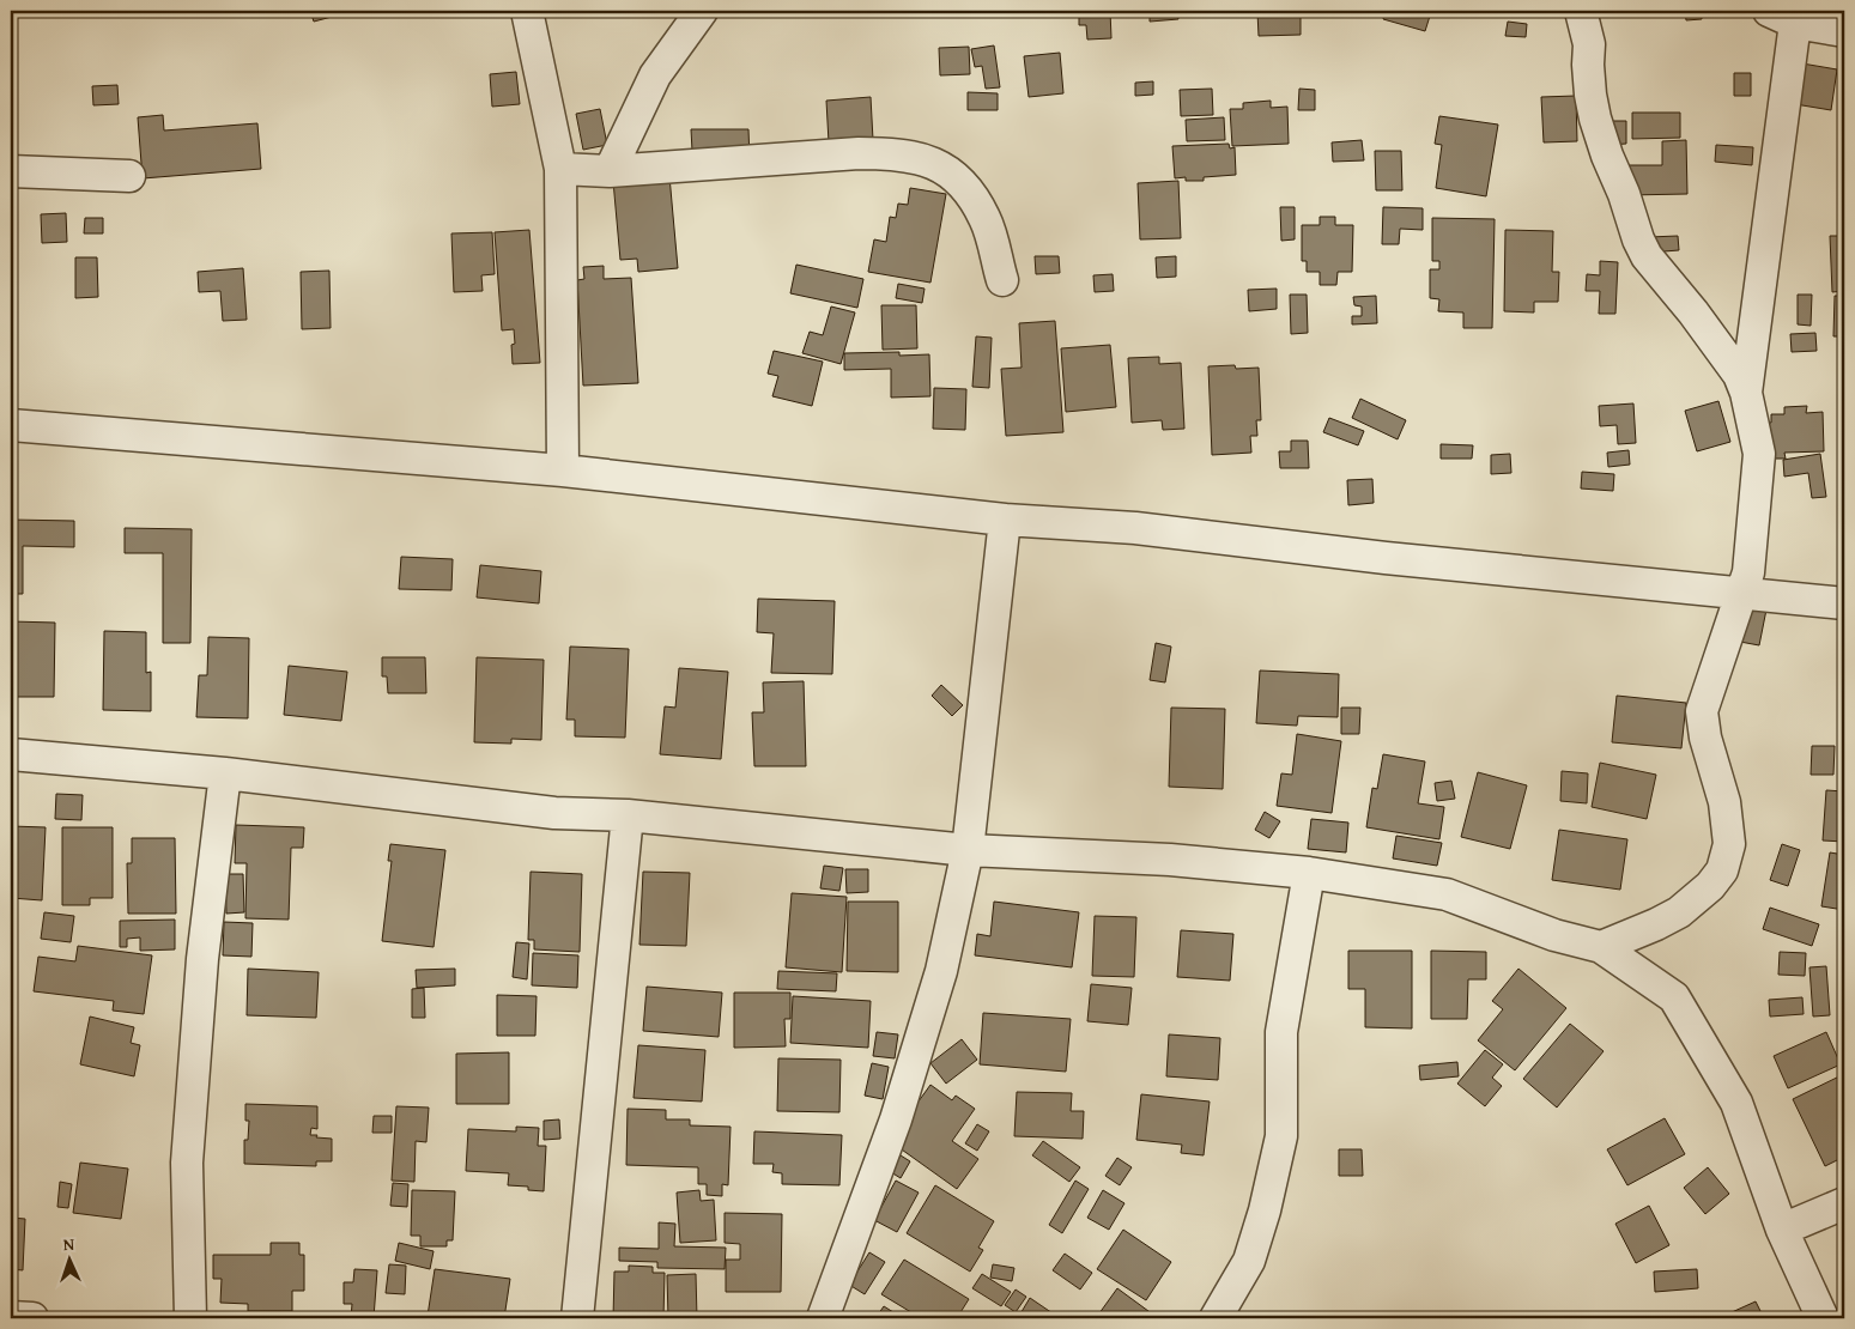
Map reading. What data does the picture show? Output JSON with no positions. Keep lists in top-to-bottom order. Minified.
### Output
{"north":"top"}
